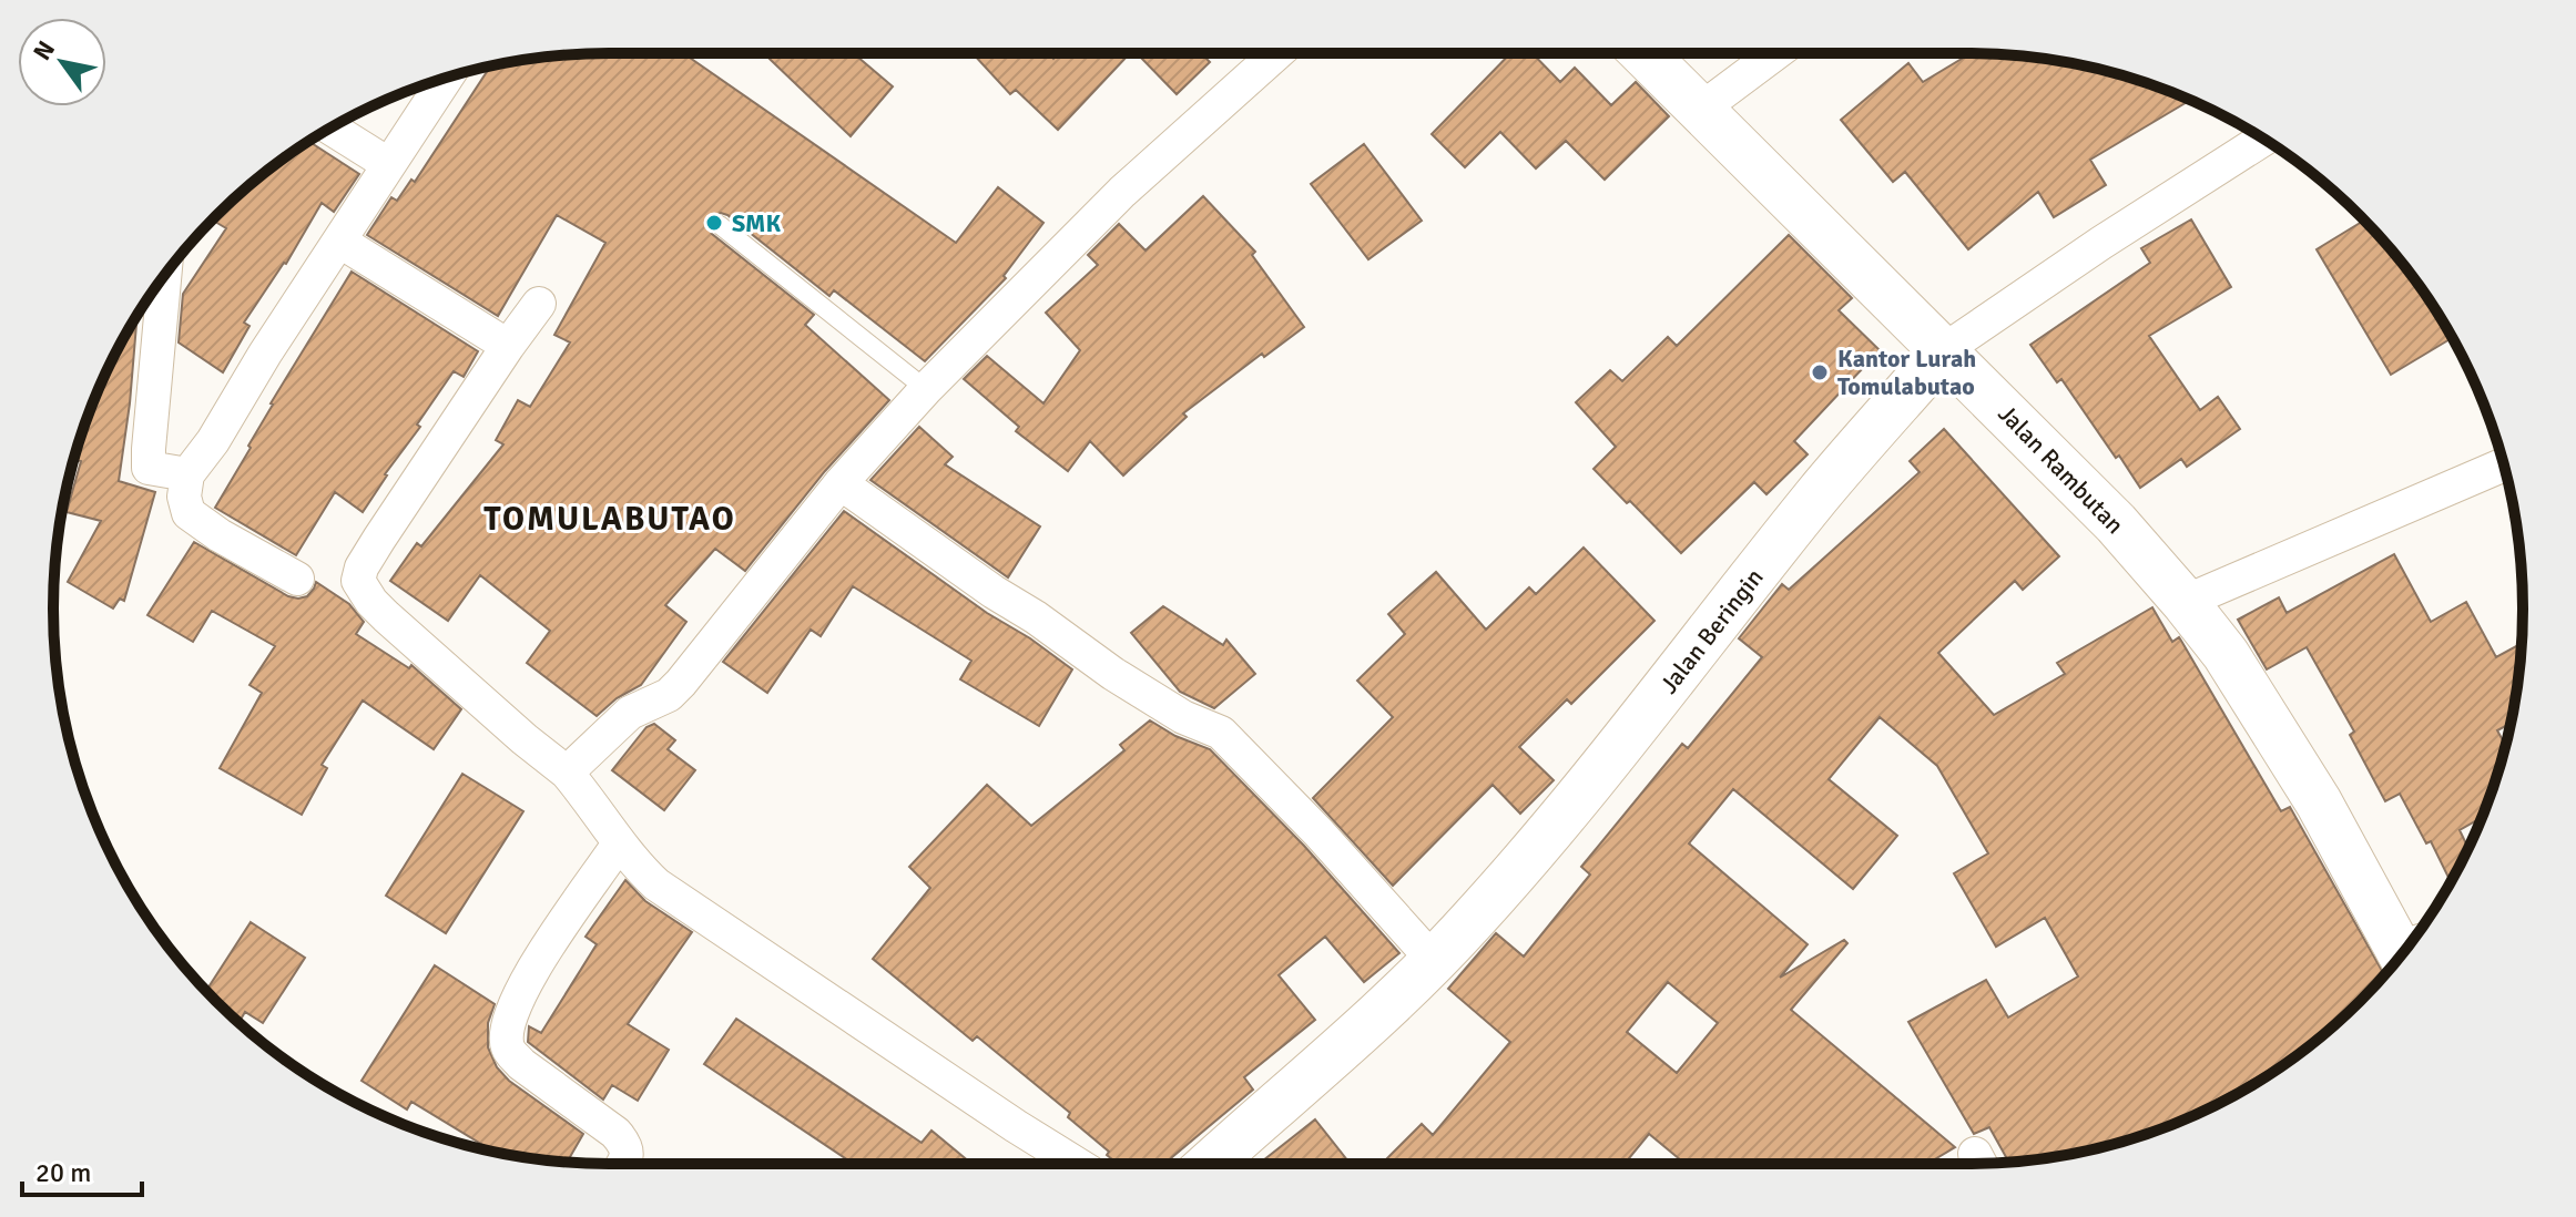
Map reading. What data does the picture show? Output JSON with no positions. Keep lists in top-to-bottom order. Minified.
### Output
{"streets":{"street":["Jalan Rambutan","Jalan Beringin"]},"crossings":[["Jalan Rambutan","Jalan Beringin"]],"districts":["TOMULABUTAO"],"places":["SMK","Kantor Lurah Tomulabutao"],"scale_bar":"20 m","north":"top left"}
